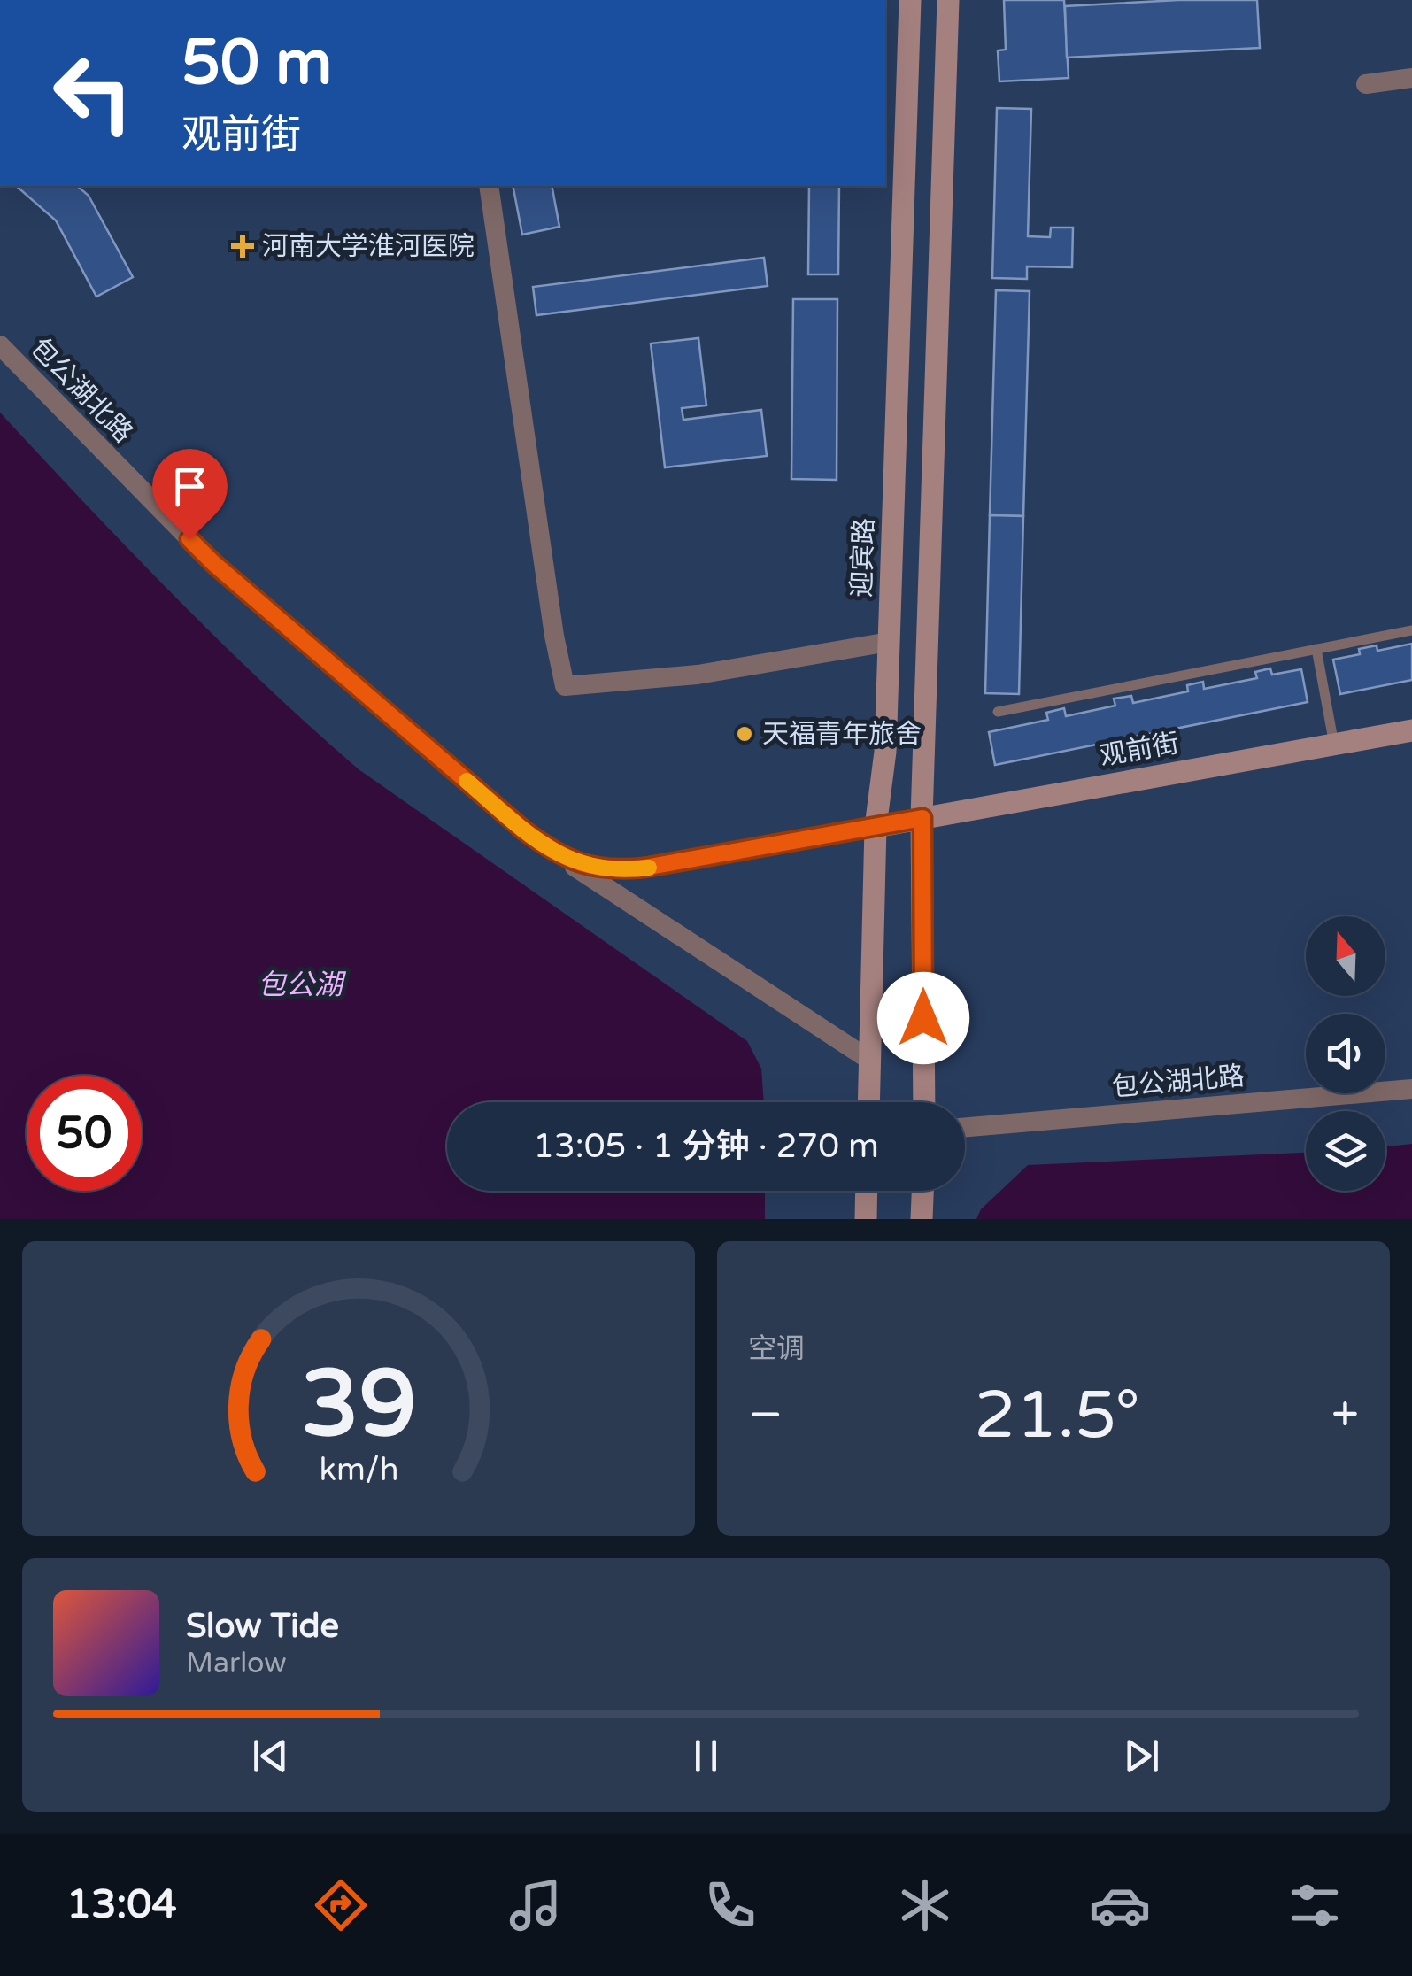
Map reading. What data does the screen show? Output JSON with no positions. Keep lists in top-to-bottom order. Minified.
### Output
{"streets":{"main road":["迎宾路","观前街"],"street":["包公湖北路"]},"crossings":[["包公湖北路","迎宾路"],["包公湖北路","观前街"],["迎宾路","观前街"]],"water":["包公湖"],"places":{"health":["河南大学淮河医院"],"other":["天福青年旅舍"]},"north":"top","page":{"turn":["50 m","观前街"],"limit":"50","trip":"13:05 · 1 分钟 · 270 m","tile":"空调","heat":["−","21.5°","+"],"song":["Slow Tide","Marlow"],"tabs":"13:04","gauge":["39","km/h"]}}
